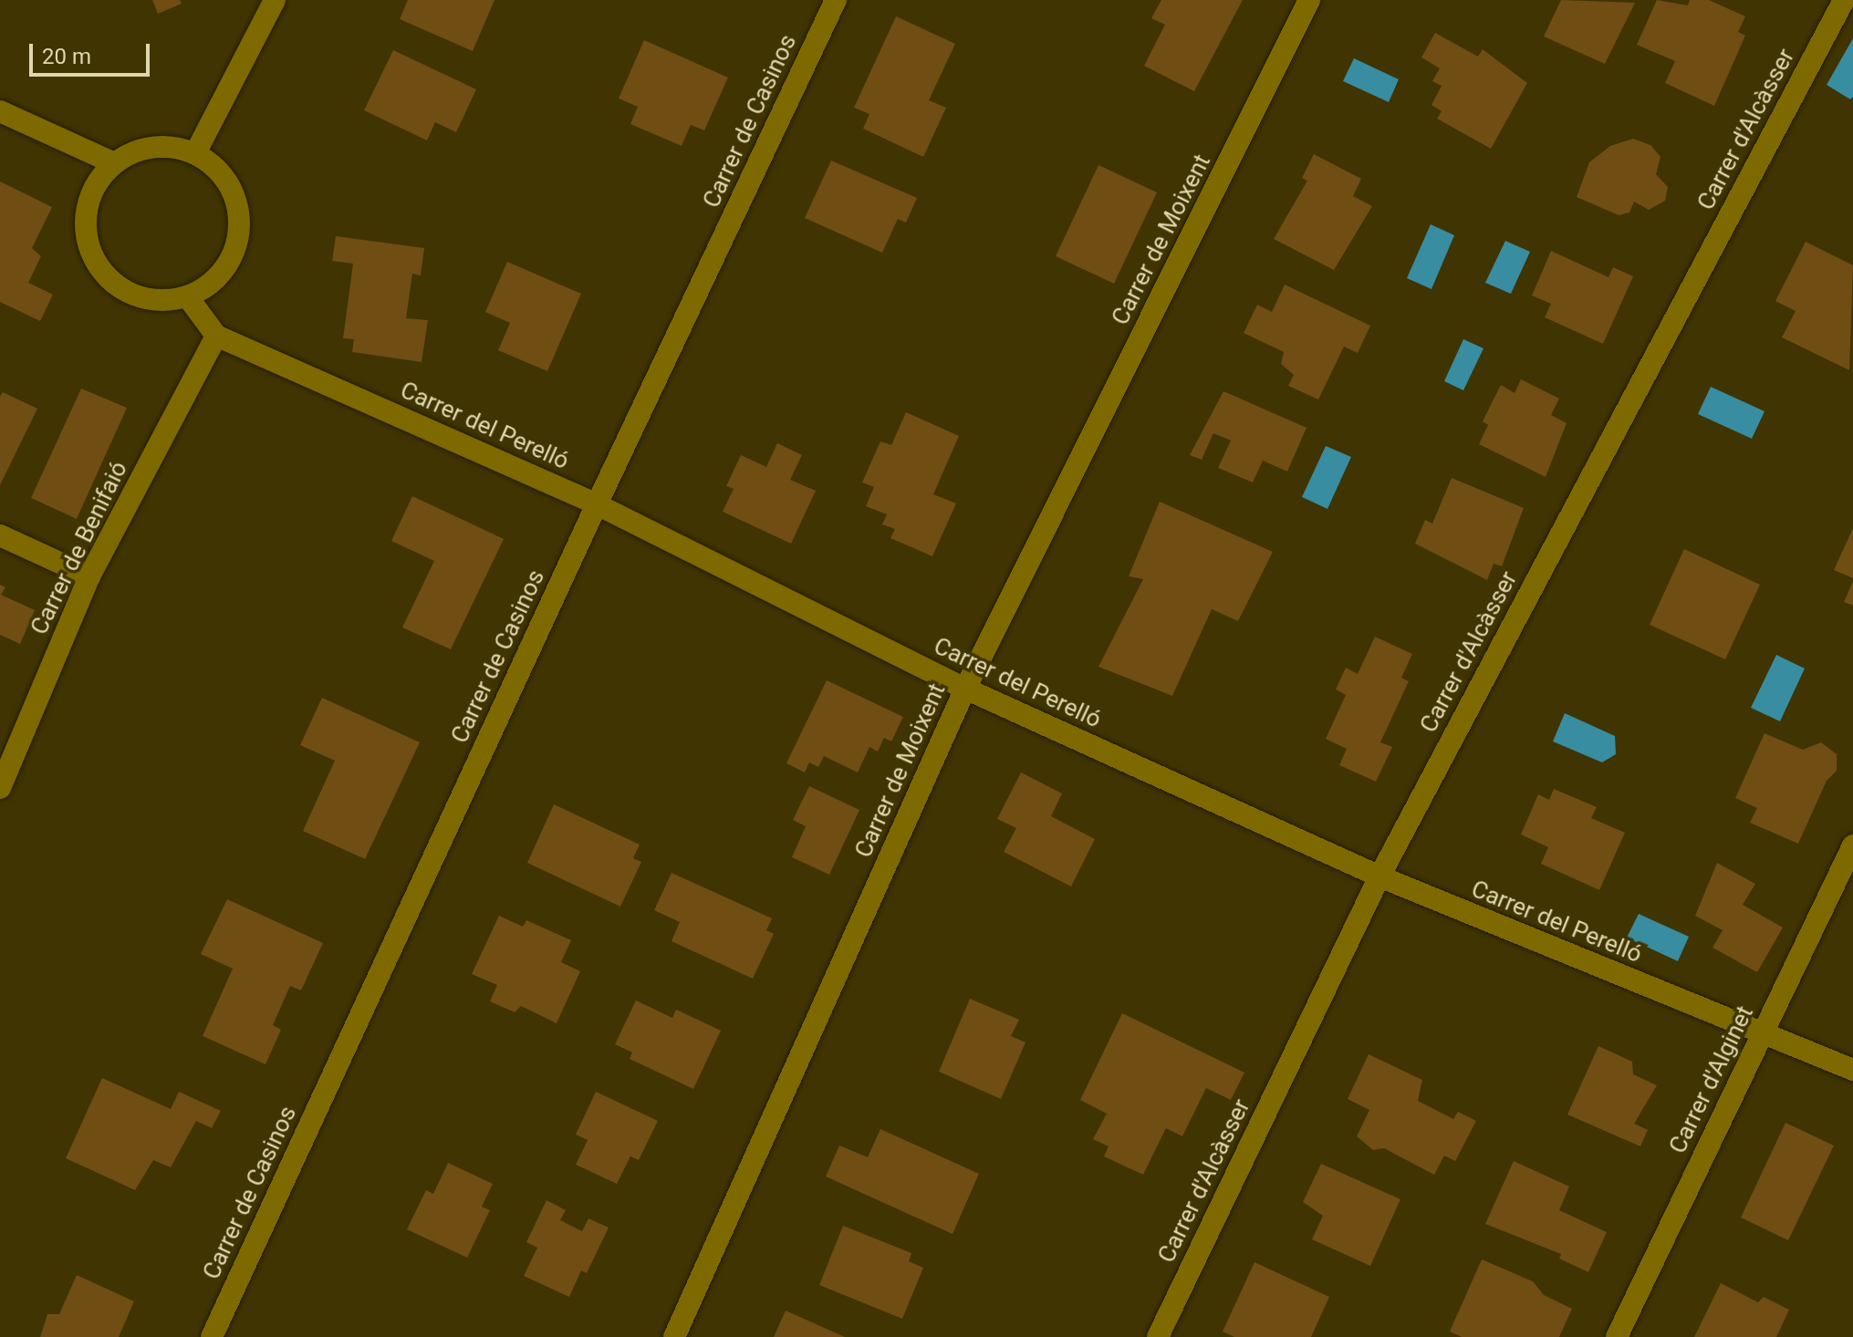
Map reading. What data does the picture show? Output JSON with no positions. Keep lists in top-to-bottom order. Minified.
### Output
{"streets":{"street":["Carrer de Casinos","Carrer d'Alcàsser","Carrer de Moixent","Carrer del Perelló","Carrer de Benifaió","Carrer d'Alginet"]},"crossings":[["Carrer de Casinos","Carrer del Perelló"],["Carrer d'Alcàsser","Carrer del Perelló"],["Carrer de Moixent","Carrer del Perelló"],["Carrer del Perelló","Carrer de Benifaió"],["Carrer del Perelló","Carrer d'Alginet"]],"scale_bar":"20 m"}
